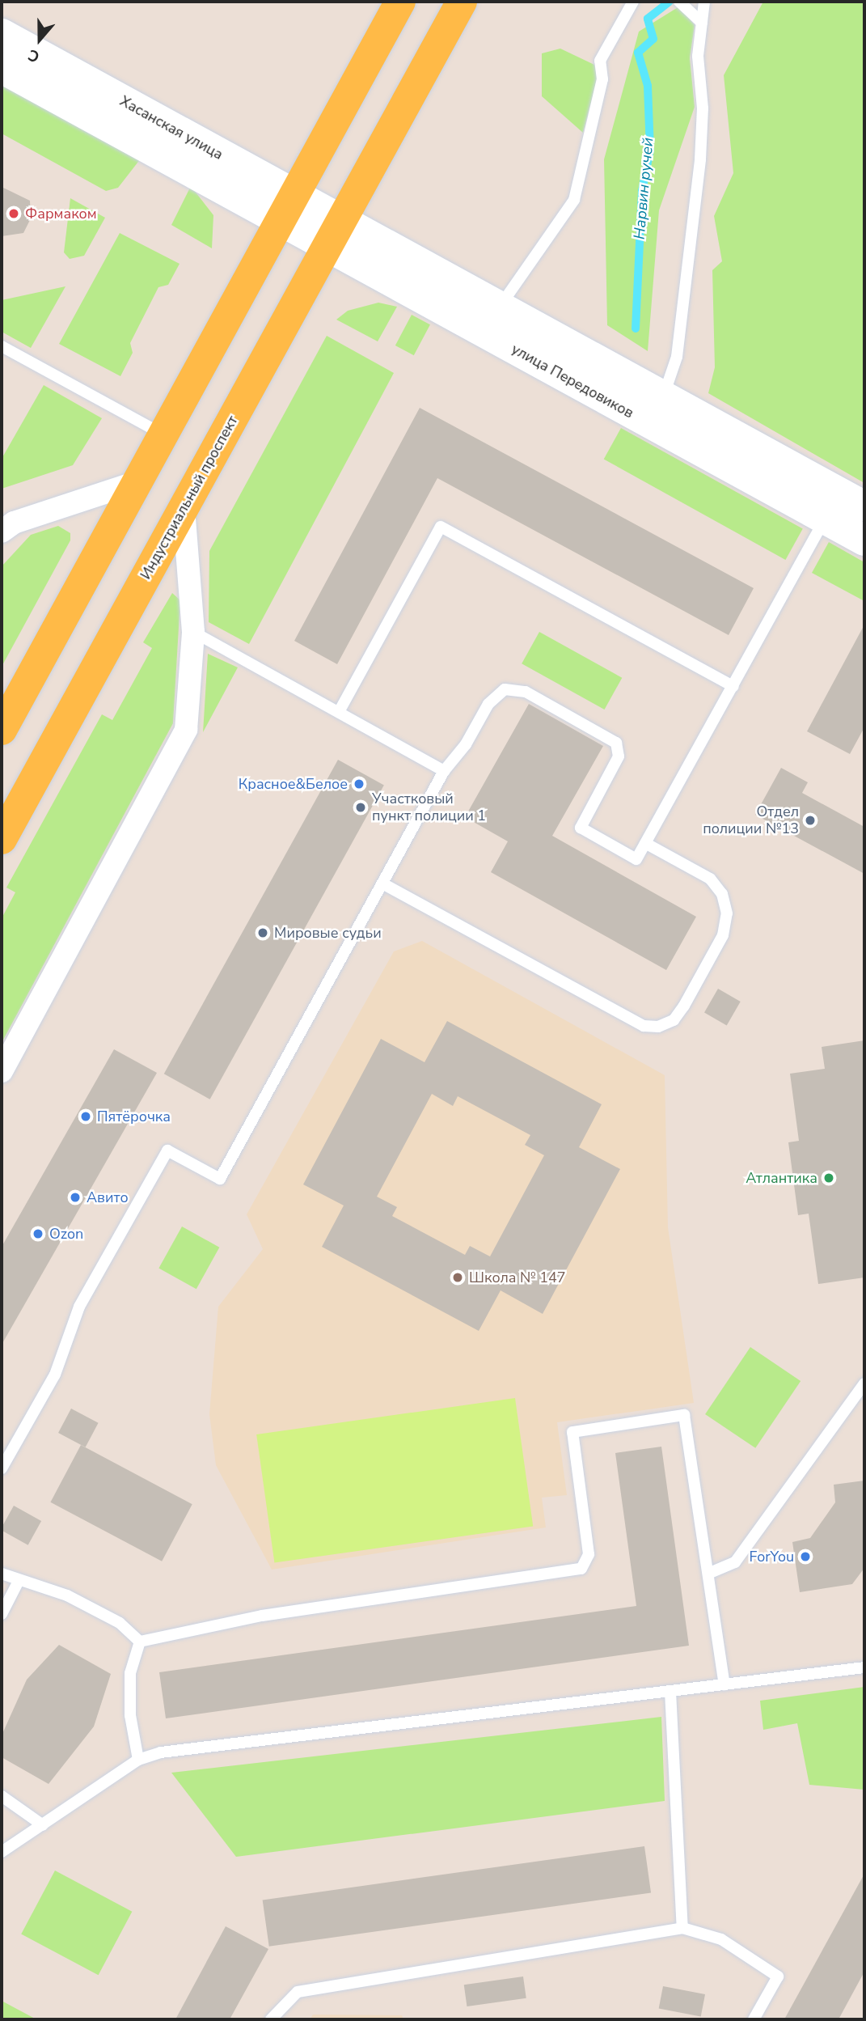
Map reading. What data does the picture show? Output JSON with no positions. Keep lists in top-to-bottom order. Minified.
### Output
{"streets":{"main road":["Индустриальный проспект"],"street":["Хасанская улица","улица Передовиков"]},"crossings":[["Хасанская улица","улица Передовиков"],["Хасанская улица","Индустриальный проспект"],["улица Передовиков","Индустриальный проспект"]],"water":["Нарвин ручей"],"places":["Фармаком","Красное&Белое","Участковый пункт полиции 1","Отдел полиции №13","Мировые судьи","Пятёрочка","Атлантика","Авито","Ozon","Школа № 147","ForYou"],"north":"bottom"}
